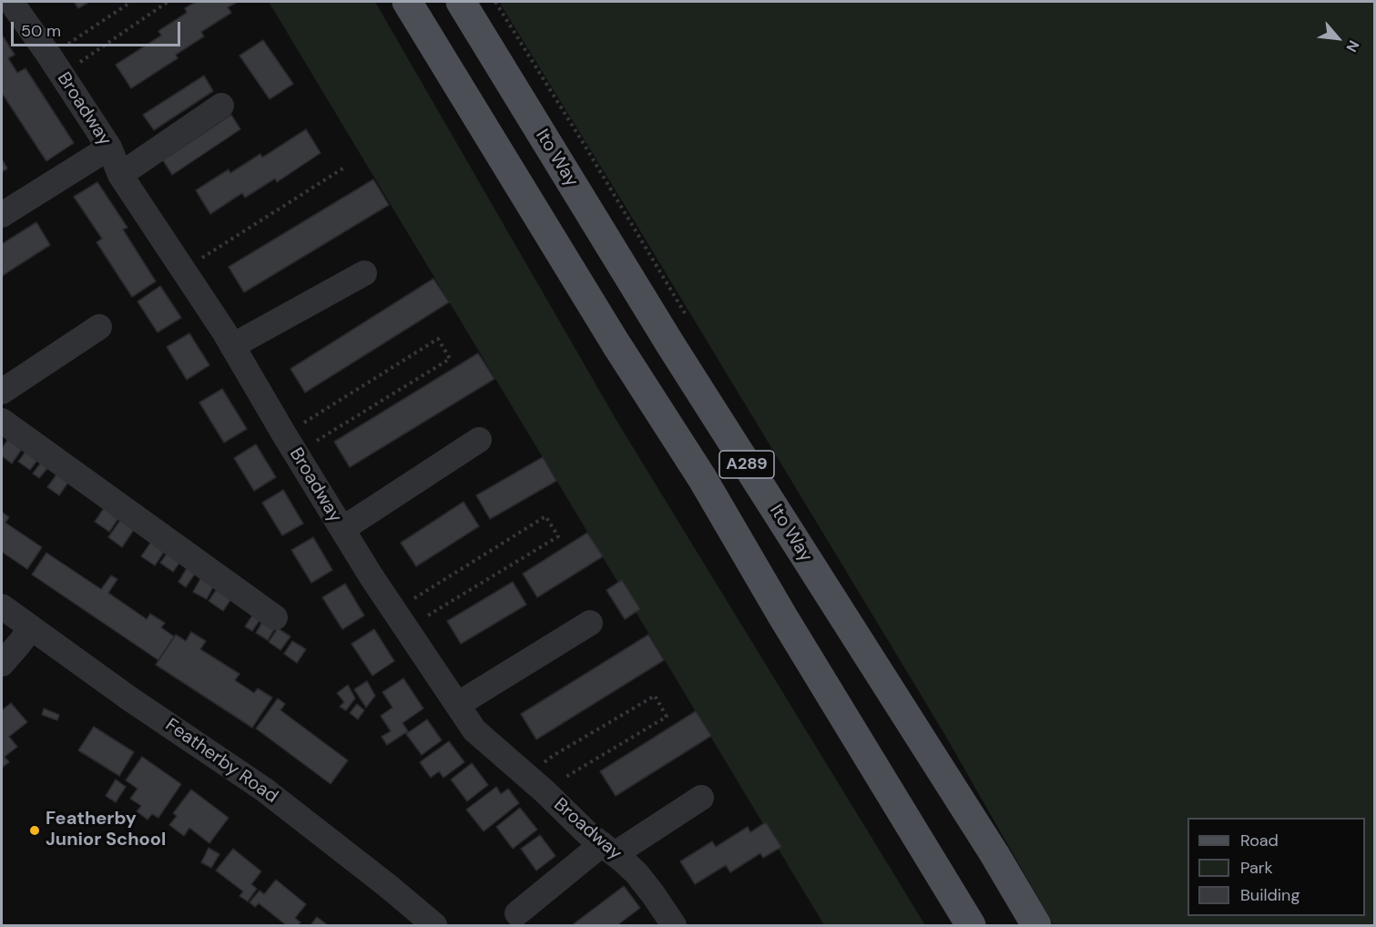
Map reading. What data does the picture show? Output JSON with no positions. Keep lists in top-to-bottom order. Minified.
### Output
{"streets":{"main road":["Ito Way","A289"],"street":["Broadway","Featherby Road"]},"places":["Featherby Junior School"],"legend":["Road","Park","Building"],"scale_bar":"50 m","north":"bottom right"}
